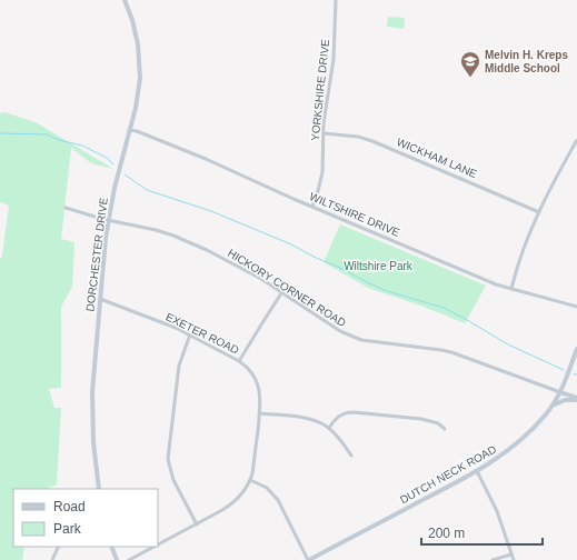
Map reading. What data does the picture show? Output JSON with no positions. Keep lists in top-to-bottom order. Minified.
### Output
{"streets":{"street":["YORKSHIRE DRIVE","WICKHAM LANE","WILTSHIRE DRIVE","DORCHESTER DRIVE","HICKORY CORNER ROAD","EXETER ROAD","DUTCH NECK ROAD"]},"crossings":[["YORKSHIRE DRIVE","WICKHAM LANE"],["YORKSHIRE DRIVE","WILTSHIRE DRIVE"],["WILTSHIRE DRIVE","DORCHESTER DRIVE"],["DORCHESTER DRIVE","HICKORY CORNER ROAD"],["DORCHESTER DRIVE","EXETER ROAD"],["HICKORY CORNER ROAD","DUTCH NECK ROAD"]],"parks":["Wiltshire Park"],"places":{"school or university":["Melvin H. Kreps Middle School"]},"legend":["Road","Park"],"scale_bar":"200 m"}
